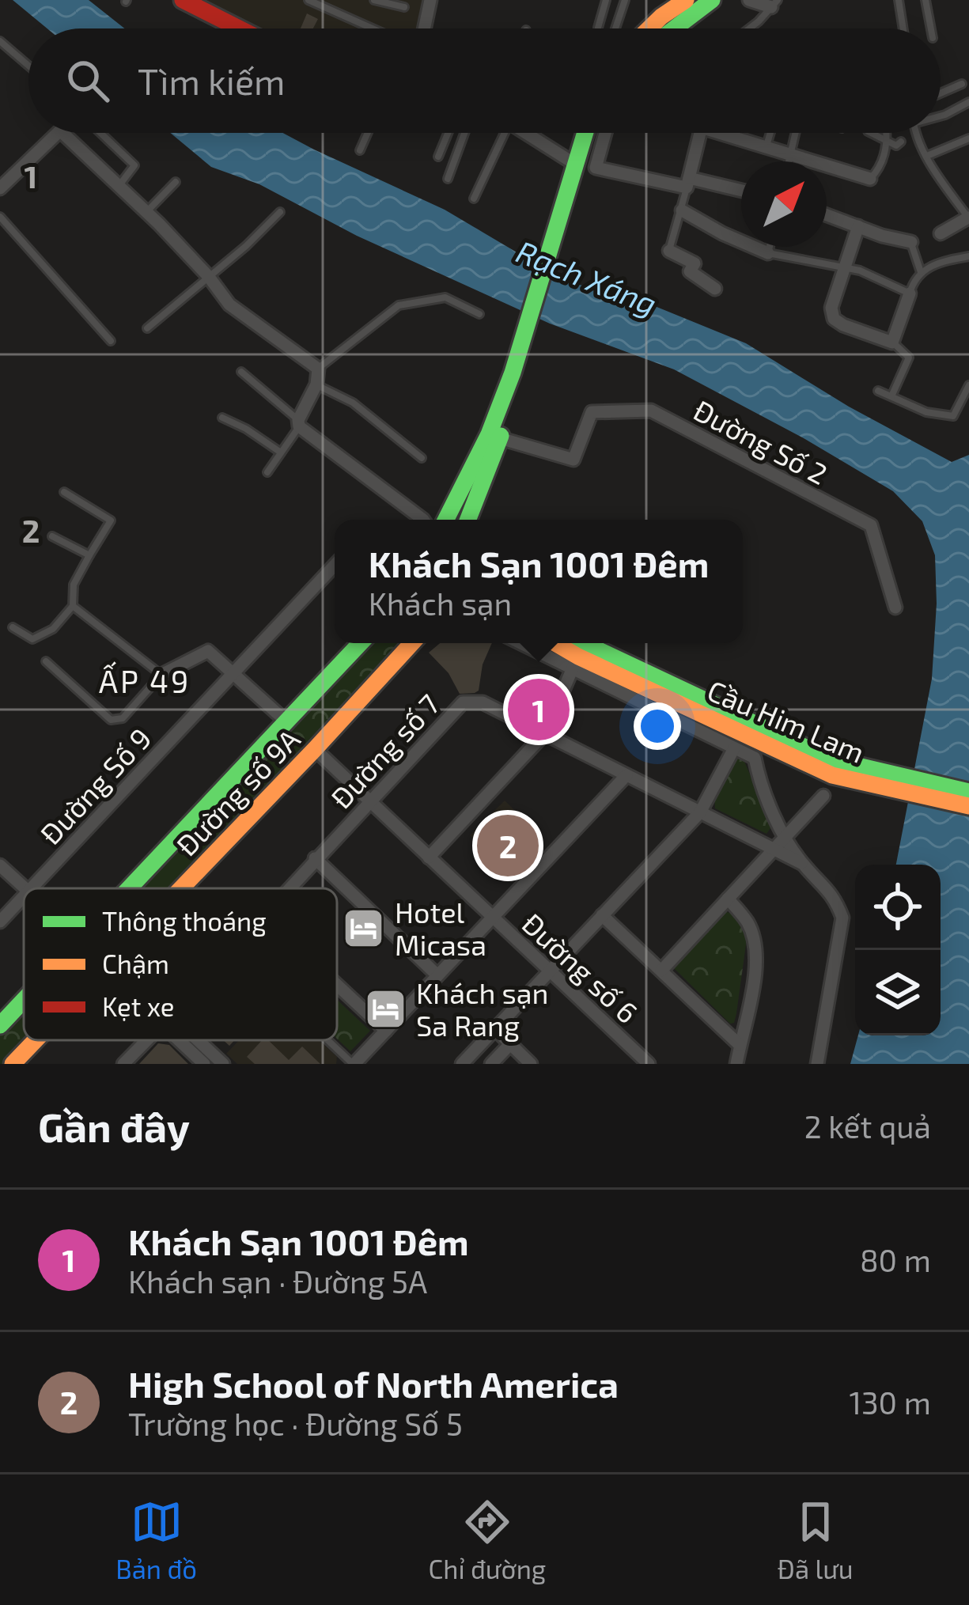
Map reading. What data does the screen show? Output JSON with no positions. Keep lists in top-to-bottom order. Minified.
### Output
{"streets":{"main road":["Cầu Him Lam","Đường số 9A"],"street":["Đường Số 2","Đường số 7","Đường Số 9","Đường số 6"]},"crossings":[["Đường số 7","Đường số 6"],["Đường số 9A","Đường số 6"]],"districts":["ẤP 49"],"water":["Rạch Xáng"],"places":{"hotel":["Hotel Micasa","Khách sạn Sa Rang"]},"legend":["Thông thoáng","Chậm","Kẹt xe"],"north":"top right","page":{"search":"Tìm kiếm","popup":["Khách Sạn 1001 Đêm","Khách sạn"],"pins":["1","2"],"heading":["Gần đây","2 kết quả"],"list":[{"mark":"1","name":"Khách Sạn 1001 Đêm","note":"Khách sạn · Đường 5A","value":"80 m"},{"mark":"2","name":"High School of North America","note":"Trường học · Đường Số 5","value":"130 m"}],"nav":["Bản đồ","Chỉ đường","Đã lưu"]},"grid":{"rows":["1","2"]}}
